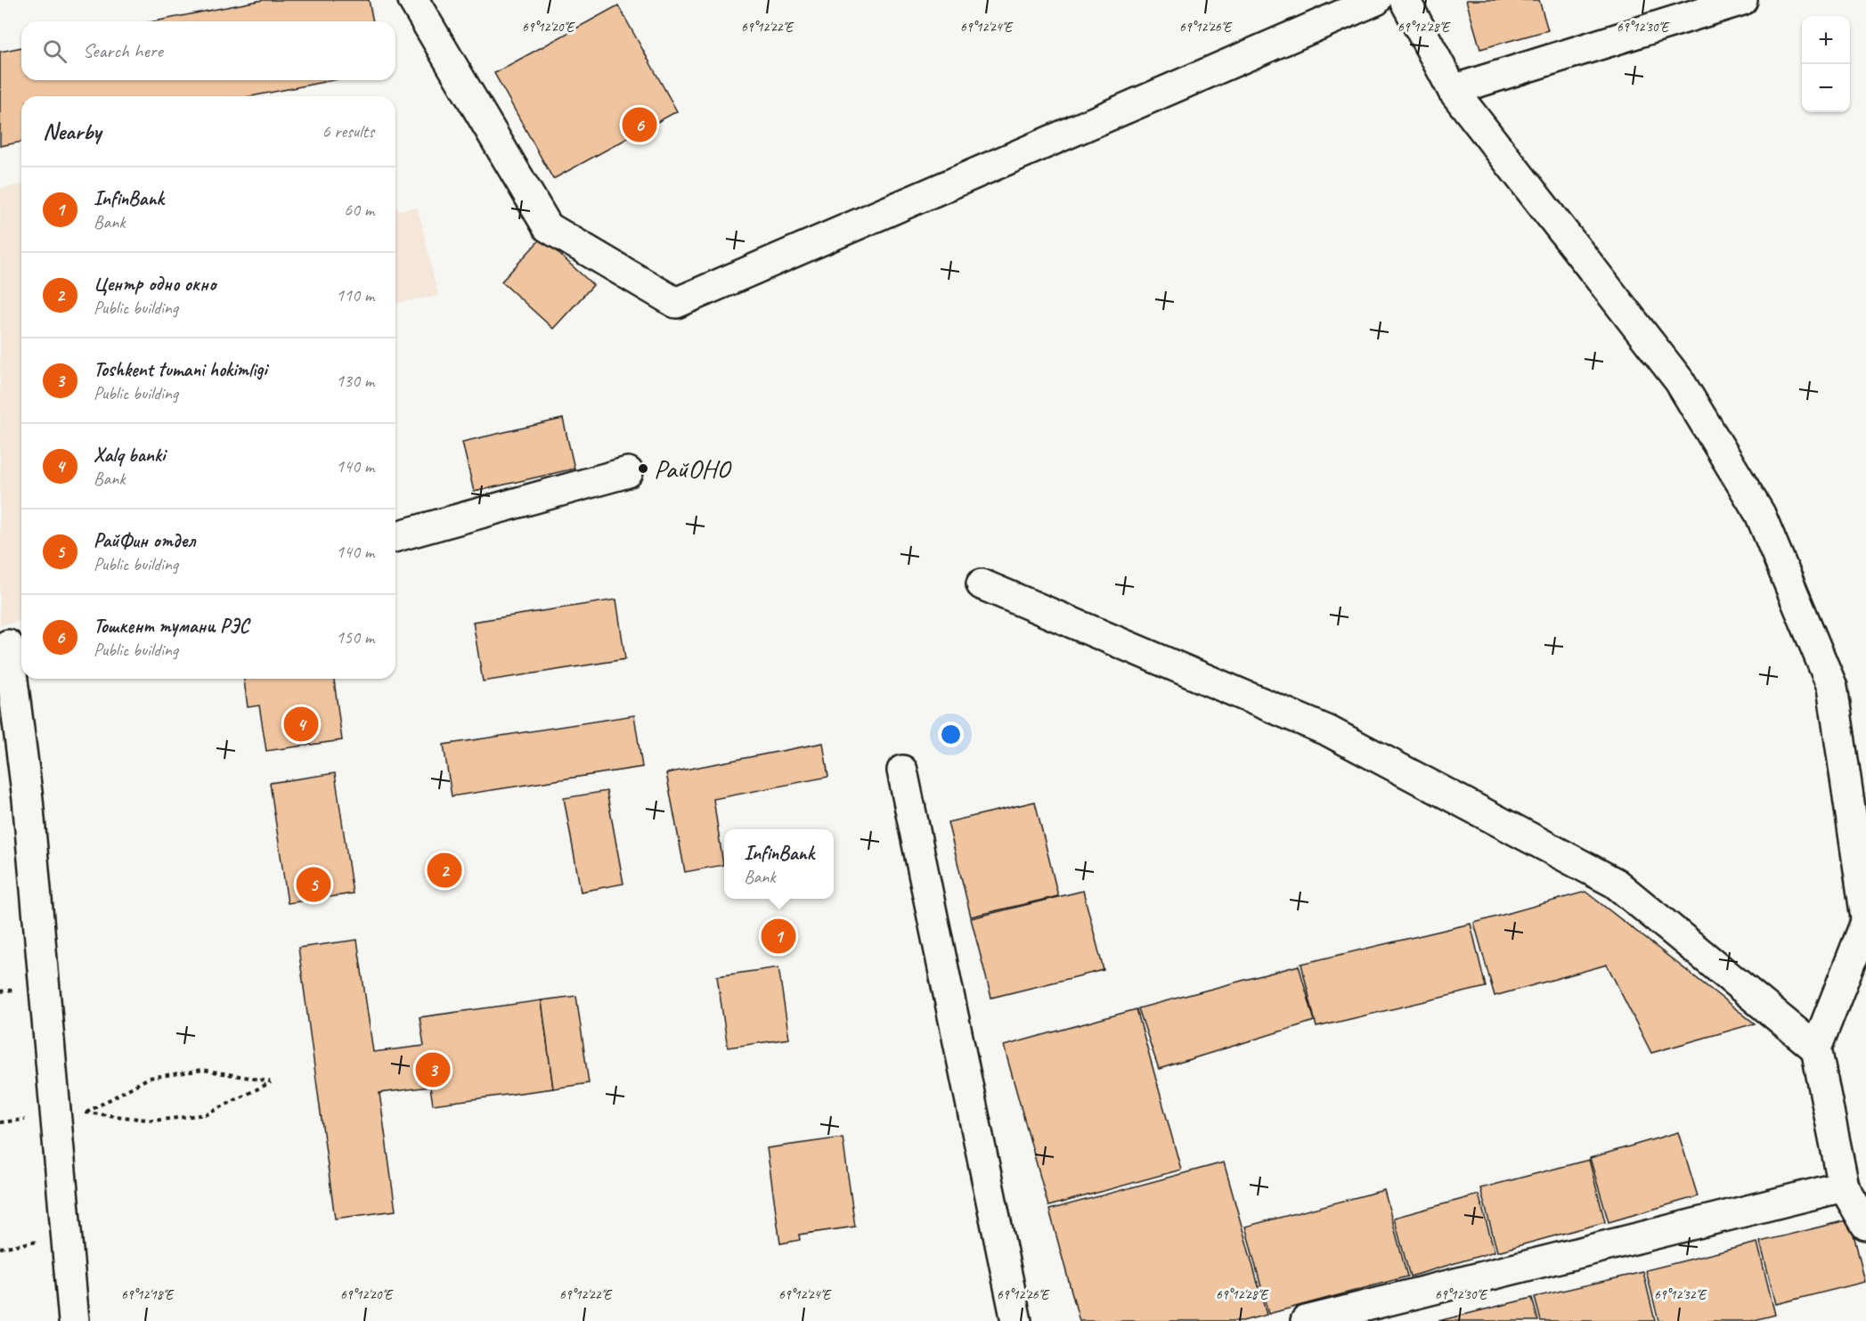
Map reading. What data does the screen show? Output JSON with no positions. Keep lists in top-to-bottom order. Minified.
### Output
{"places":["РайОНО"],"page":{"map_buttons":["+","−"],"search":"Search here","heading":["Nearby","6 results"],"pins":["6","4","2","5","1","3"],"list":[{"mark":"1","name":"InfinBank","note":"Bank","value":"60 m"},{"mark":"2","name":"Центр одно окно","note":"Public building","value":"110 m"},{"mark":"3","name":"Toshkent tumani hokimligi","note":"Public building","value":"130 m"},{"mark":"4","name":"Xalq banki","note":"Bank","value":"140 m"},{"mark":"5","name":"РайФин отдел","note":"Public building","value":"140 m"},{"mark":"6","name":"Тошкент тумани РЭС","note":"Public building","value":"150 m"}],"popup":["InfinBank","Bank"]},"coordinates":["69°12'20\"E","69°12'22\"E","69°12'24\"E","69°12'26\"E","69°12'28\"E","69°12'30\"E","69°12'18\"E","69°12'32\"E"]}
